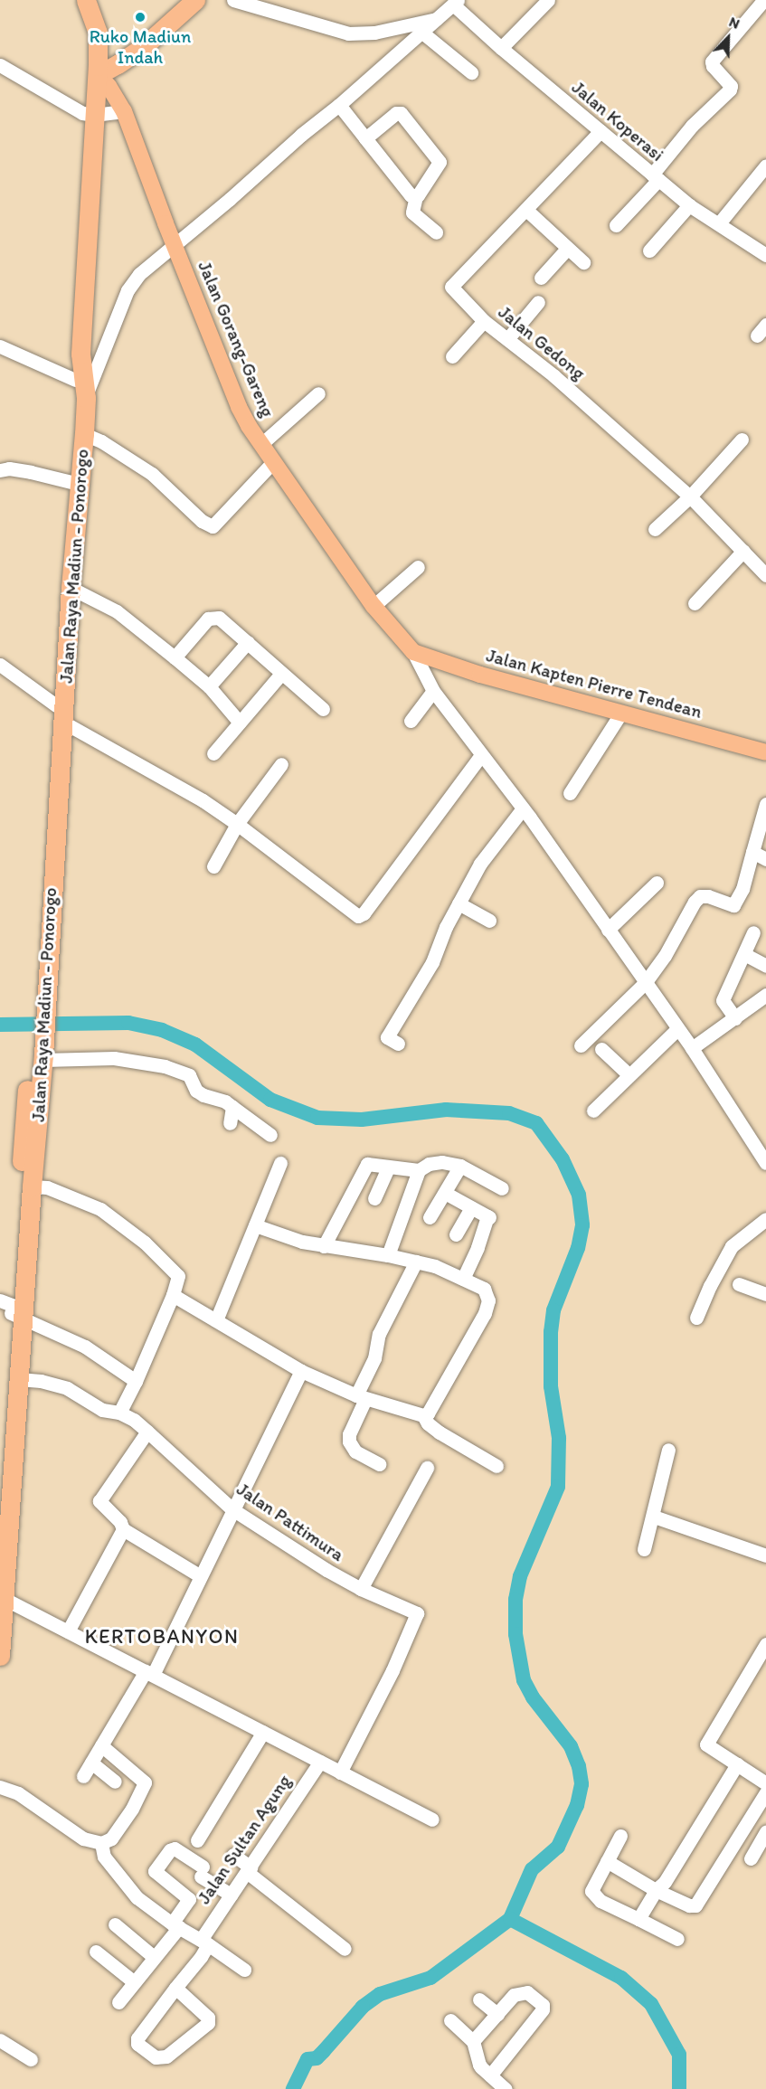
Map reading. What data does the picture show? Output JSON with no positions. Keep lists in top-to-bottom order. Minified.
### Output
{"streets":{"highway":["Jalan Raya Madiun - Ponorogo"],"main road":["Jalan Gorang-Gareng","Jalan Kapten Pierre Tendean"],"street":["Jalan Koperasi","Jalan Gedong","Jalan Pattimura","Jalan Sultan Agung"]},"crossings":[["Jalan Koperasi","Jalan Gedong"],["Jalan Gorang-Gareng","Jalan Raya Madiun - Ponorogo"],["Jalan Gorang-Gareng","Jalan Kapten Pierre Tendean"],["Jalan Raya Madiun - Ponorogo","Jalan Pattimura"]],"districts":["KERTOBANYON"],"places":["Ruko Madiun Indah"],"north":"top right"}
